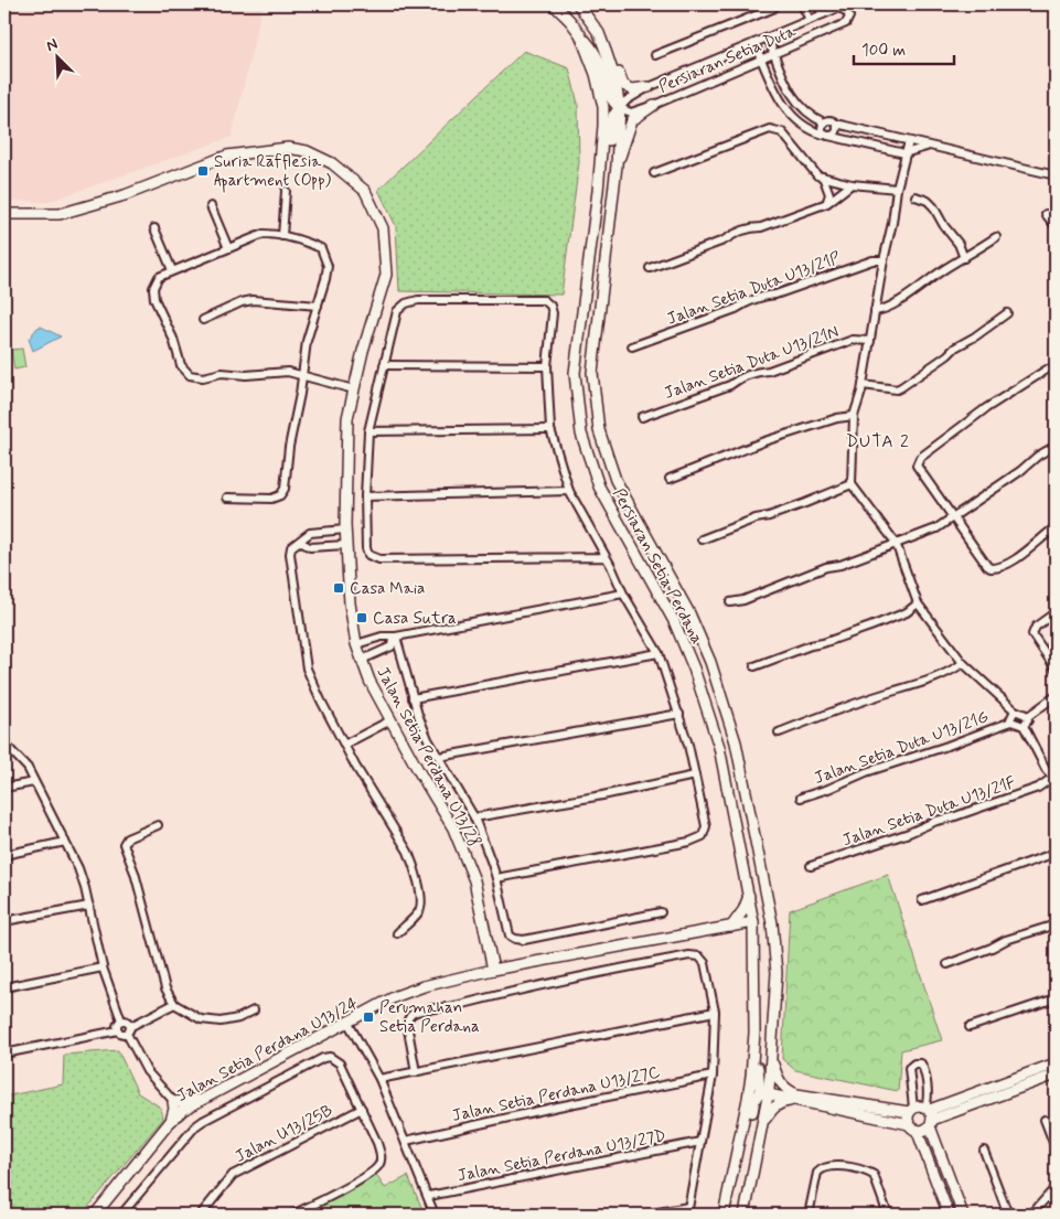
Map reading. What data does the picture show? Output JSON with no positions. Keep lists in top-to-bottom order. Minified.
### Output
{"streets":{"main road":["Persiaran Setia Perdana","Jalan Setia Perdana U13/28","Jalan Setia Perdana U13/24"],"street":["Persiaran Setia Duta","Jalan Setia Duta U13/21P","Jalan Setia Duta U13/21N","Jalan Setia Duta U13/21G","Jalan Setia Duta U13/21F","Jalan Setia Perdana U13/27C","Jalan U13/25B","Jalan Setia Perdana U13/27D"]},"crossings":[["Persiaran Setia Duta","Persiaran Setia Perdana"],["Persiaran Setia Perdana","Jalan Setia Perdana U13/24"],["Jalan Setia Perdana U13/28","Jalan Setia Perdana U13/24"]],"districts":["DUTA 2"],"places":{"transit":["Suria Rafflesia Apartment (Opp)","Casa Maia","Casa Sutra","Perumahan Setia Perdana"]},"scale_bar":"100 m","north":"top left"}
